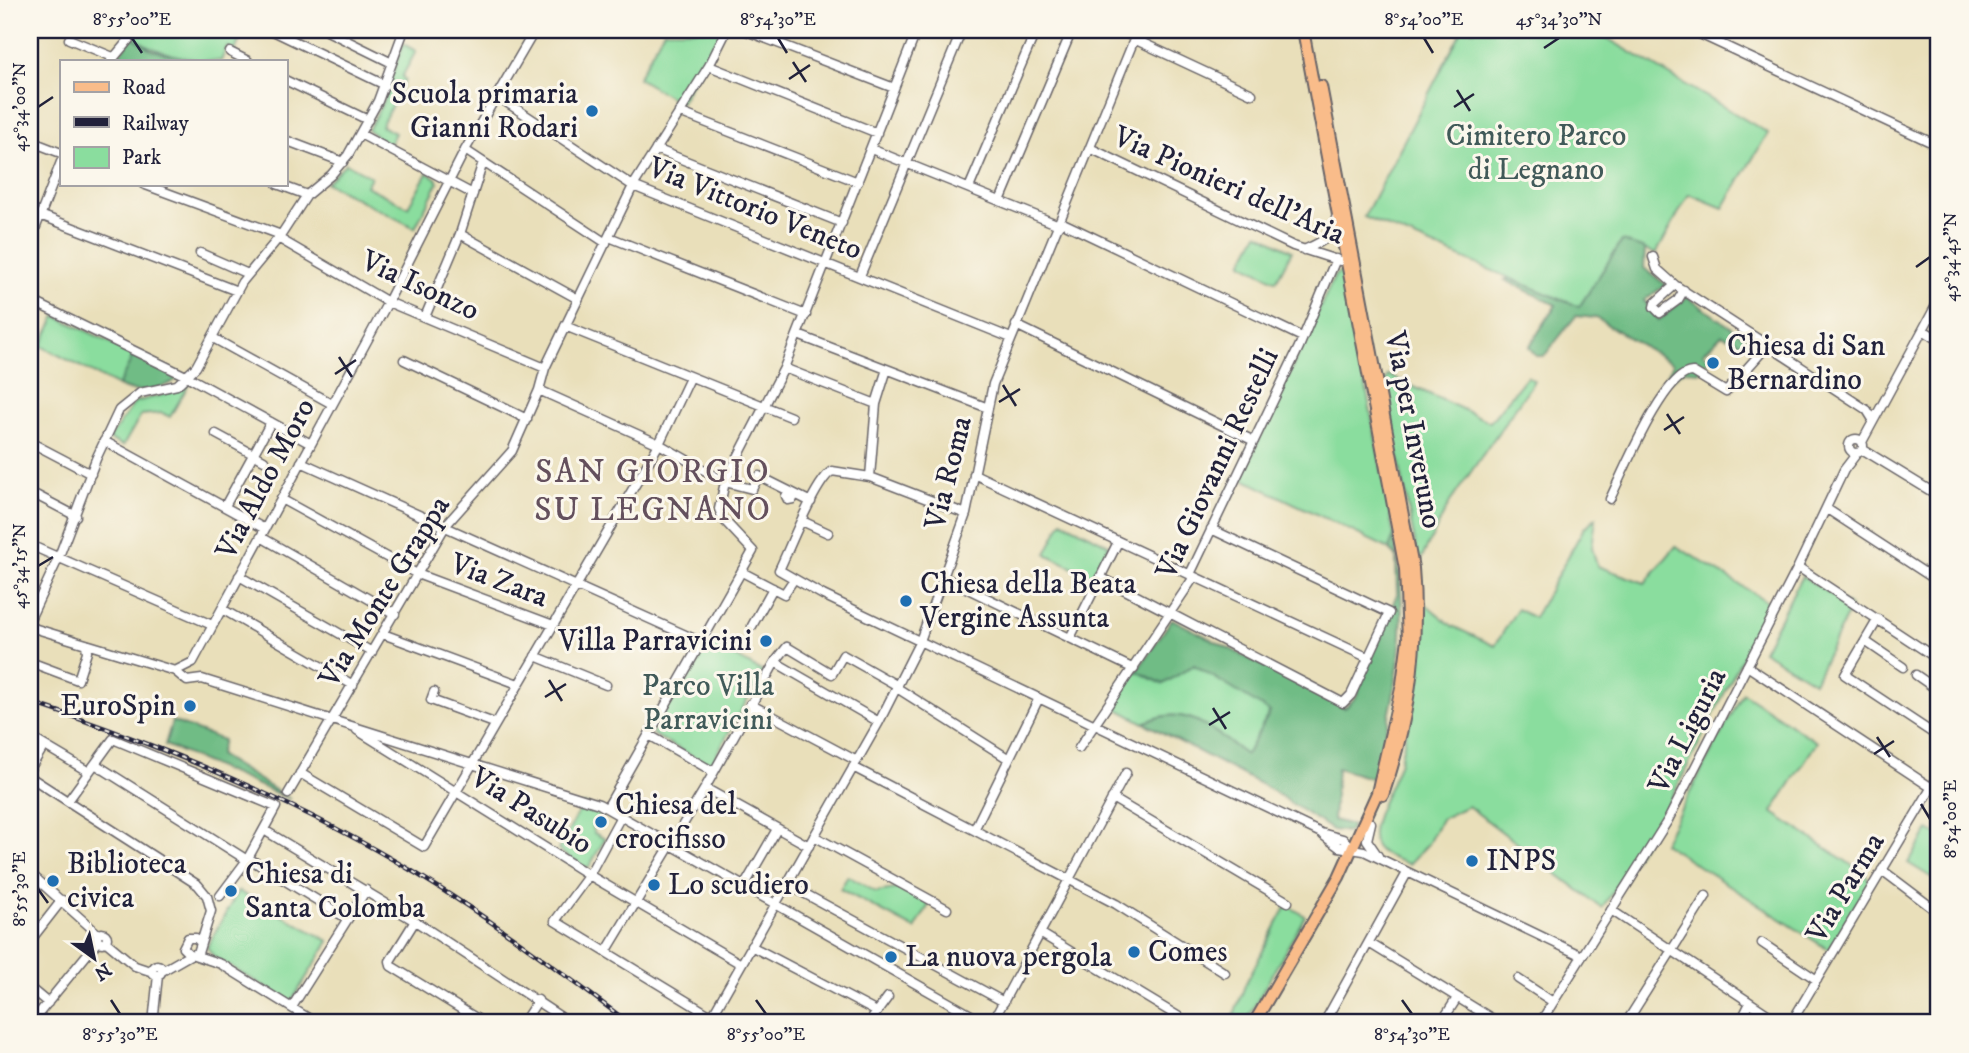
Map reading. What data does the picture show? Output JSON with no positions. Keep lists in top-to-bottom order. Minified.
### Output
{"streets":{"main road":["Via per Inveruno"],"street":["Via Pionieri dell'Aria","Via Vittorio Veneto","Via Isonzo","Via Giovanni Restelli","Via Roma","Via Aldo Moro","Via Zara","Via Monte Grappa","Via Liguria","Via Pasubio","Via Parma"]},"crossings":[["Via Pionieri dell'Aria","Via per Inveruno"],["Via Pionieri dell'Aria","Via Giovanni Restelli"],["Via Pionieri dell'Aria","Via Roma"],["Via Vittorio Veneto","Via Roma"],["Via Vittorio Veneto","Via Aldo Moro"],["Via Vittorio Veneto","Via Monte Grappa"],["Via Isonzo","Via Aldo Moro"],["Via Isonzo","Via Monte Grappa"],["Via Roma","Via Pasubio"],["Via Aldo Moro","Via Zara"],["Via Zara","Via Monte Grappa"],["Via Monte Grappa","Via Pasubio"]],"districts":["SAN GIORGIO SU LEGNANO"],"parks":["Cimitero Parco di Legnano","Parco Villa Parravicini"],"places":["Scuola primaria Gianni Rodari","Chiesa di San Bernardino","Chiesa della Beata Vergine Assunta","Villa Parravicini","EuroSpin","Chiesa del crocifisso","INPS","Biblioteca civica","Lo scudiero","Chiesa di Santa Colomba","Comes","La nuova pergola"],"legend":["Road","Railway","Park"],"north":"bottom right","coordinates":["8°55'00\"E","8°54'30\"E","8°54'00\"E","45°34'30\"N","45°34'00\"N","45°34'45\"N","45°34'15\"N","8°55'30\"E"]}
